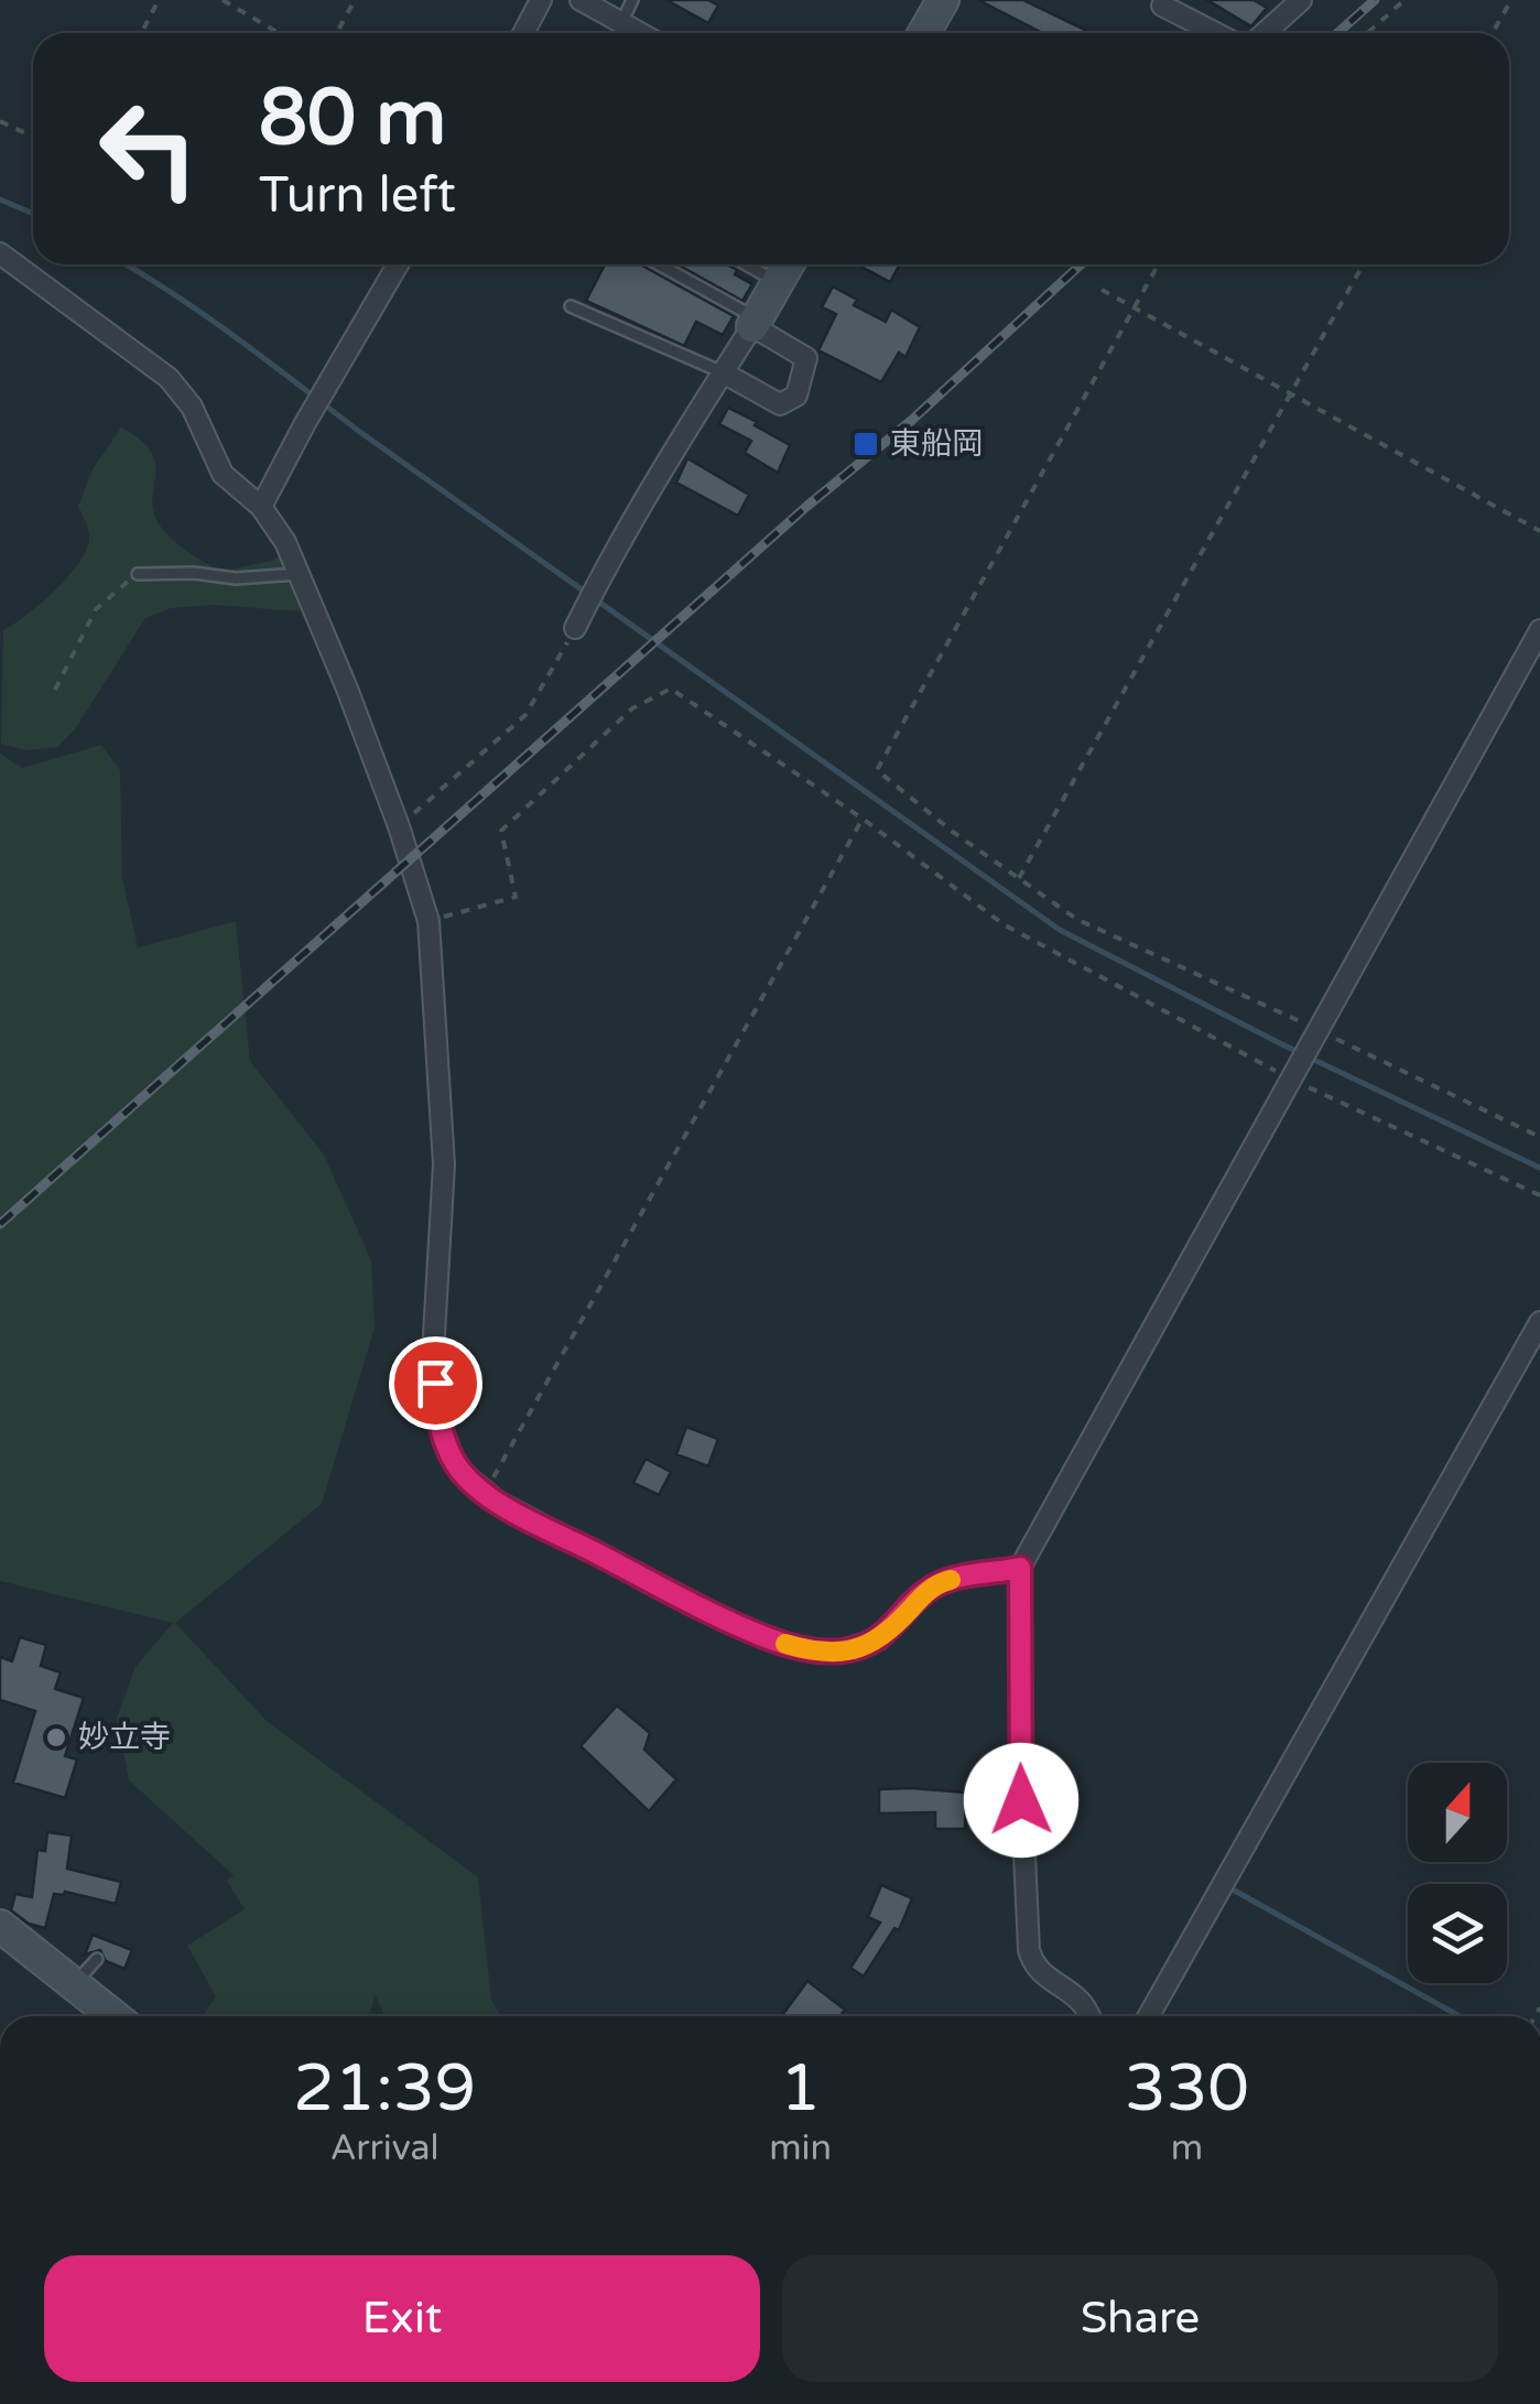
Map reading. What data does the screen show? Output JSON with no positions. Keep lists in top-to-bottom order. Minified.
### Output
{"places":{"transit":["東船岡"],"other":["妙立寺"]},"north":"top","page":{"turn":["80 m","Turn left"],"eta":["21:39","Arrival","1","min","330","m"],"buttons":["Exit","Share"]}}
